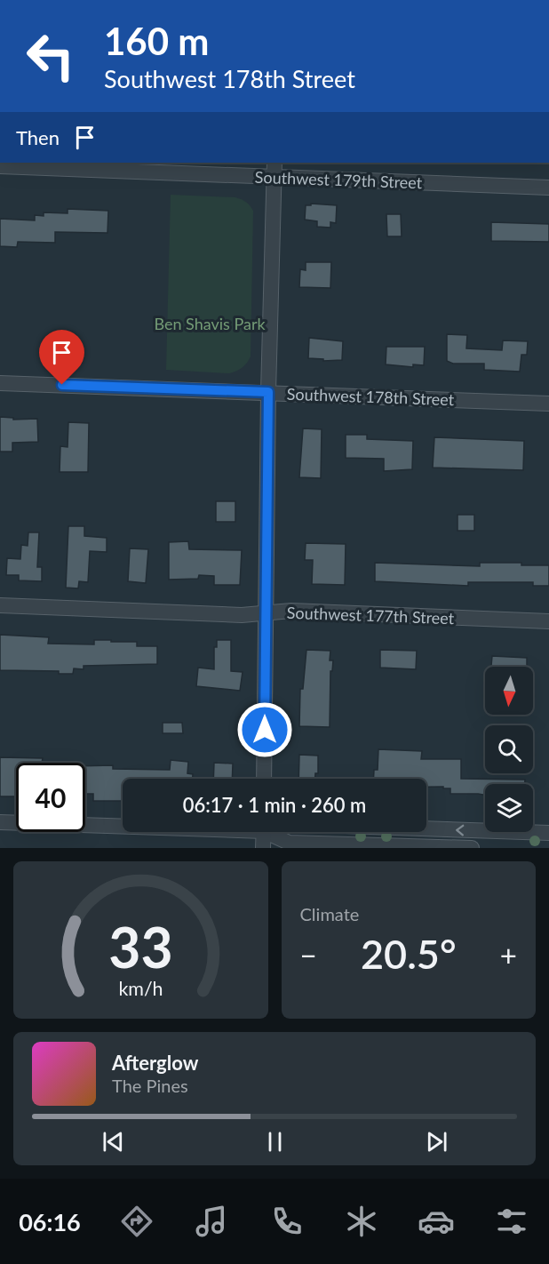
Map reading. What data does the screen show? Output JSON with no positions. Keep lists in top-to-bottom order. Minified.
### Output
{"streets":{"street":["Southwest 179th Street","Southwest 178th Street","Southwest 177th Street"]},"parks":["Ben Shavis Park"],"north":"bottom","page":{"turn":["160 m","Southwest 178th Street"],"then":"Then","limit":"40","trip":"06:17 · 1 min · 260 m","tile":"Climate","heat":["−","20.5°","+"],"song":["Afterglow","The Pines"],"tabs":"06:16","gauge":["33","km/h"]}}
